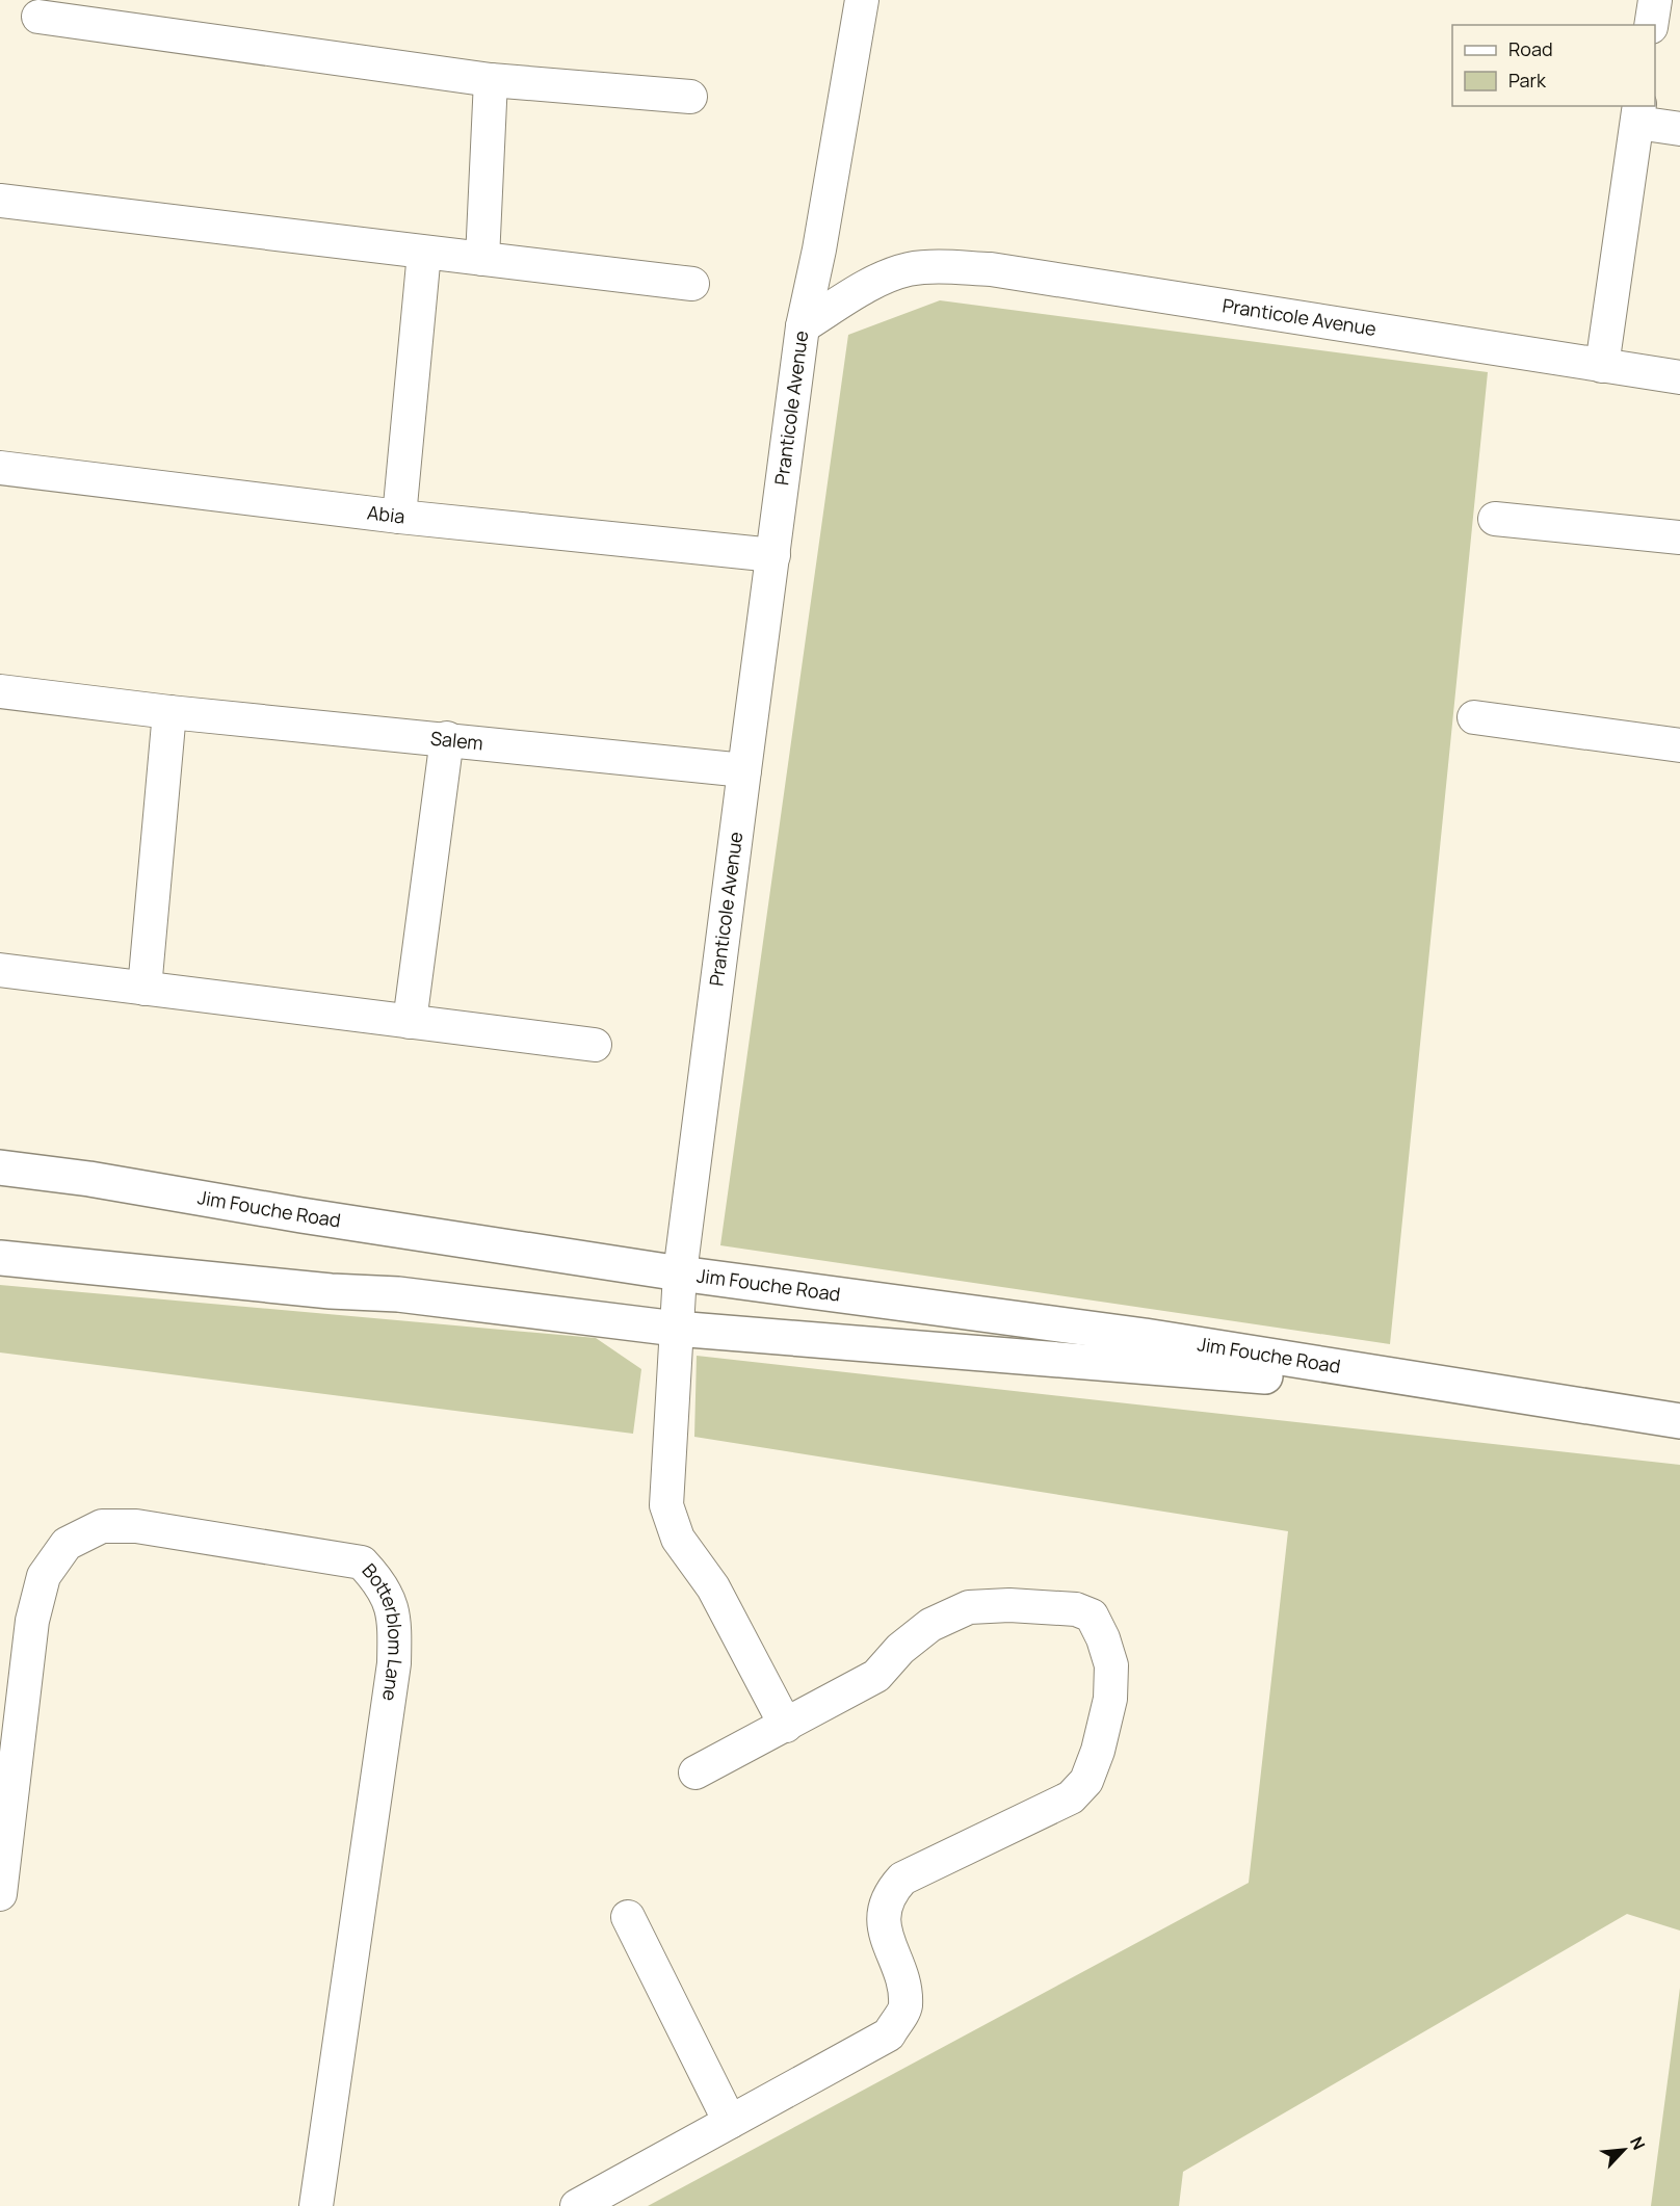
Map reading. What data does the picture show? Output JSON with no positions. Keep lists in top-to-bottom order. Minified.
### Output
{"streets":{"street":["Pranticole Avenue","Abia","Salem","Jim Fouche Road","Botterblom Lane"]},"crossings":[["Pranticole Avenue","Abia"],["Pranticole Avenue","Salem"],["Pranticole Avenue","Jim Fouche Road"]],"legend":["Road","Park"],"north":"top right"}
